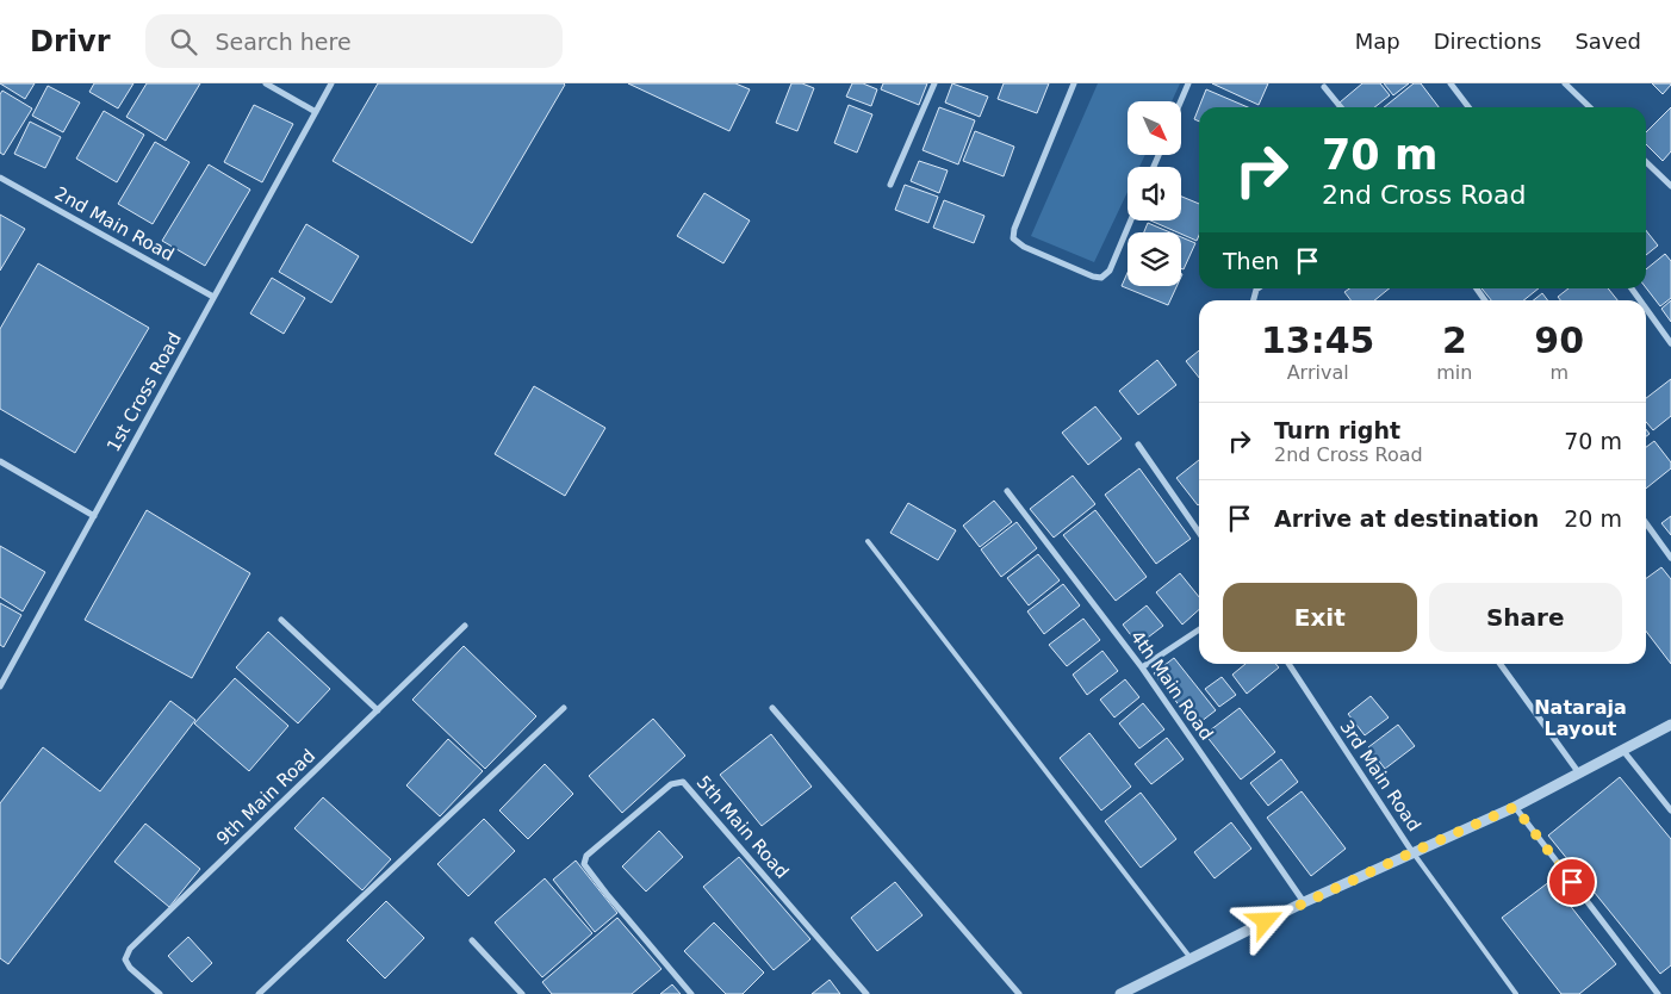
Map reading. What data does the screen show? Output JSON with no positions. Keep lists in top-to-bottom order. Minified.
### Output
{"streets":{"street":["2nd Main Road","1st Cross Road","4th Main Road","3rd Main Road","9th Main Road","5th Main Road"]},"crossings":[["2nd Main Road","1st Cross Road"]],"districts":["Nataraja Layout"],"north":"bottom right","page":{"header":"Drivr","search":"Search here","nav":["Map","Directions","Saved"],"turn":["70 m","2nd Cross Road"],"then":"Then","eta":["13:45","Arrival","2","min","90","m"],"list":[{"name":"Turn right","note":"2nd Cross Road","value":"70 m"},{"name":"Arrive at destination","value":"20 m"}],"buttons":["Exit","Share"]}}
